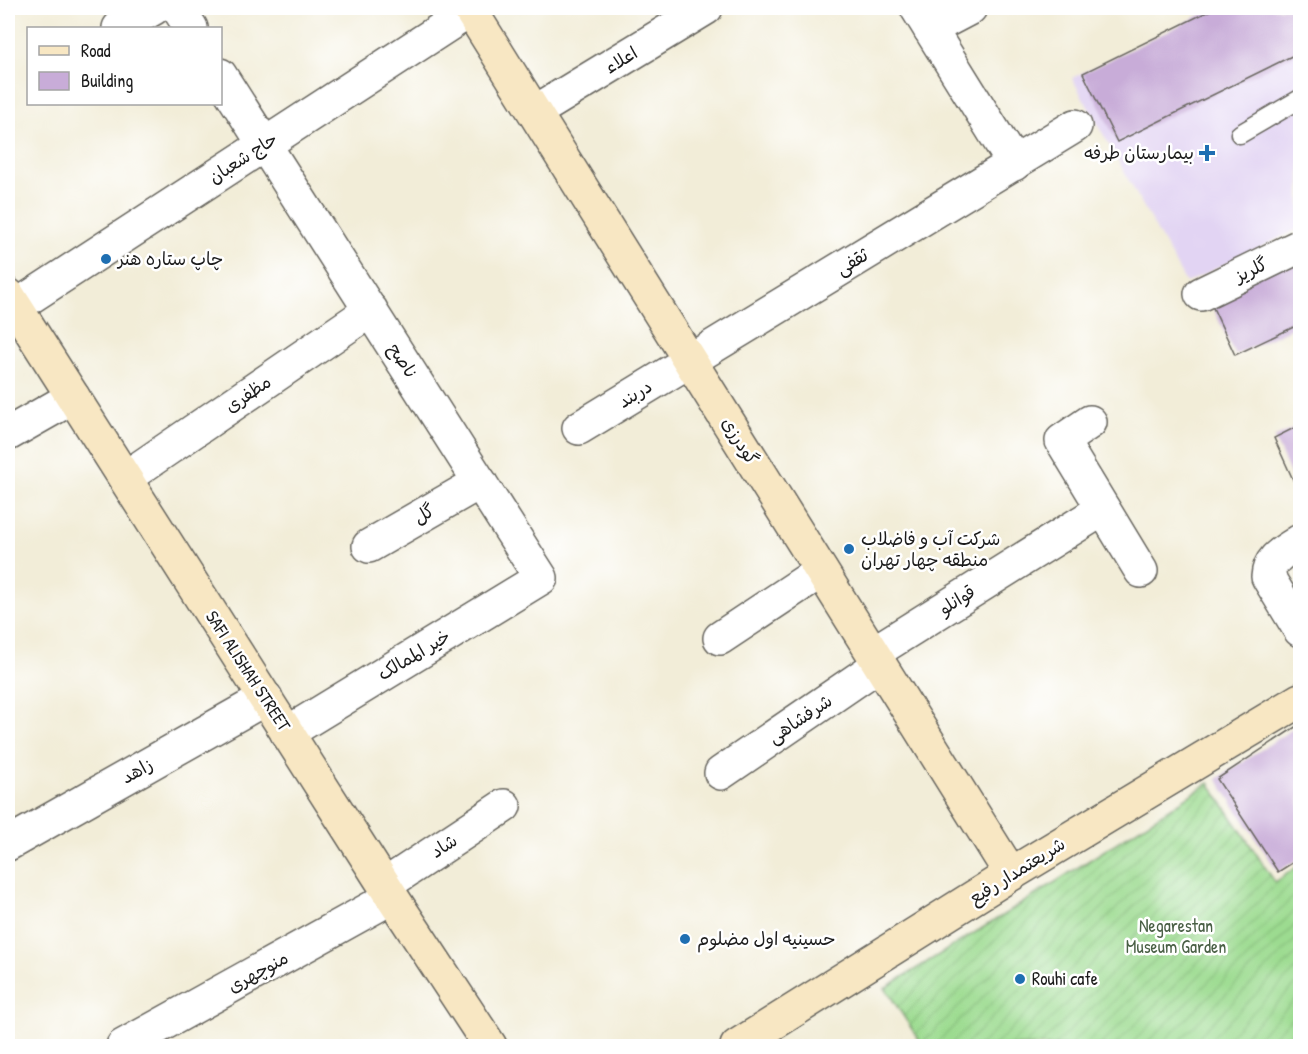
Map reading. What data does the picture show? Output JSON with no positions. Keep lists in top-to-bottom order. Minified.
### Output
{"streets":{"street":["اعلاء","حاج شعبان","ثقفی","گلریز","ناصح","مظفری","دربند","گودرزی","گل","قوانلو","خیر الممالک","SAFI ALISHAH STREET","شرفشاهی","زاهد","شاد","شریعتمدار رفیع","منوچهری"]},"crossings":[["اعلاء","گودرزی"],["حاج شعبان","ناصح"],["حاج شعبان","گودرزی"],["حاج شعبان","SAFI ALISHAH STREET"],["ثقفی","دربند"],["ثقفی","گودرزی"],["ناصح","مظفری"],["ناصح","گل"],["ناصح","خیر الممالک"],["مظفری","SAFI ALISHAH STREET"],["دربند","گودرزی"],["گودرزی","قوانلو"],["گودرزی","شرفشاهی"],["گودرزی","شریعتمدار رفیع"],["قوانلو","شرفشاهی"],["خیر الممالک","SAFI ALISHAH STREET"],["SAFI ALISHAH STREET","زاهد"],["SAFI ALISHAH STREET","شاد"],["SAFI ALISHAH STREET","منوچهری"],["شاد","منوچهری"]],"parks":["Negarestan Museum Garden"],"places":{"health":["بیمارستان طرفه"],"other":["چاپ ستاره هنر","شرکت آب و فاضلاب منطقه چهار تهران","حسینیه اول مضلوم","Rouhi cafe"]},"legend":["Road","Building"]}
